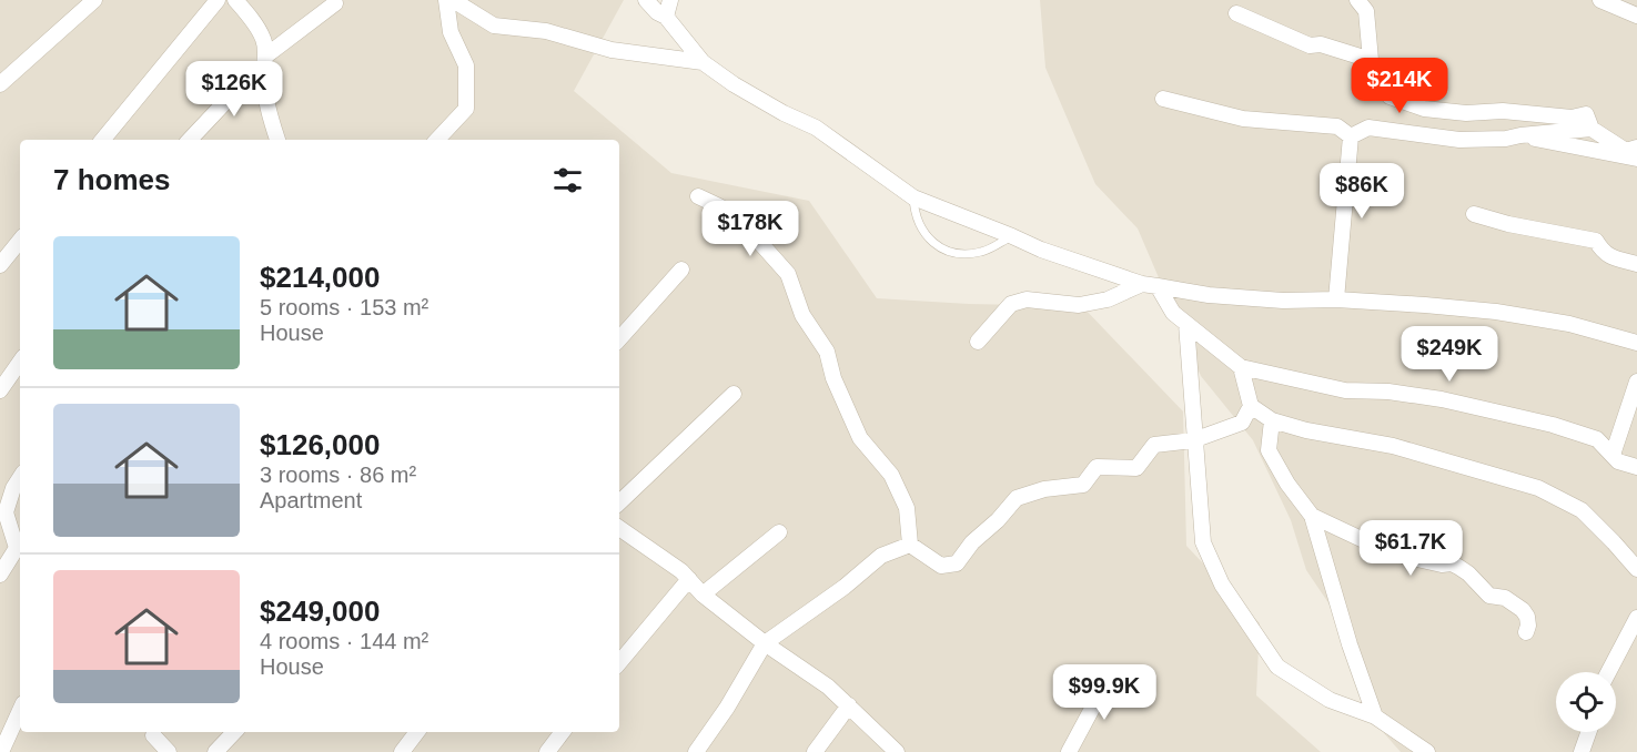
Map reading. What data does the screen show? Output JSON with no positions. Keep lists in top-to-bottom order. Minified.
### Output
{"page":{"price":["$214K","$126K","$86K","$178K","$249K","$61.7K","$99.9K"],"heading":"7 homes","list":[{"name":"$214,000","note":"5 rooms · 153 m² · House"},{"name":"$126,000","note":"3 rooms · 86 m² · Apartment"},{"name":"$249,000","note":"4 rooms · 144 m² · House"}]}}
